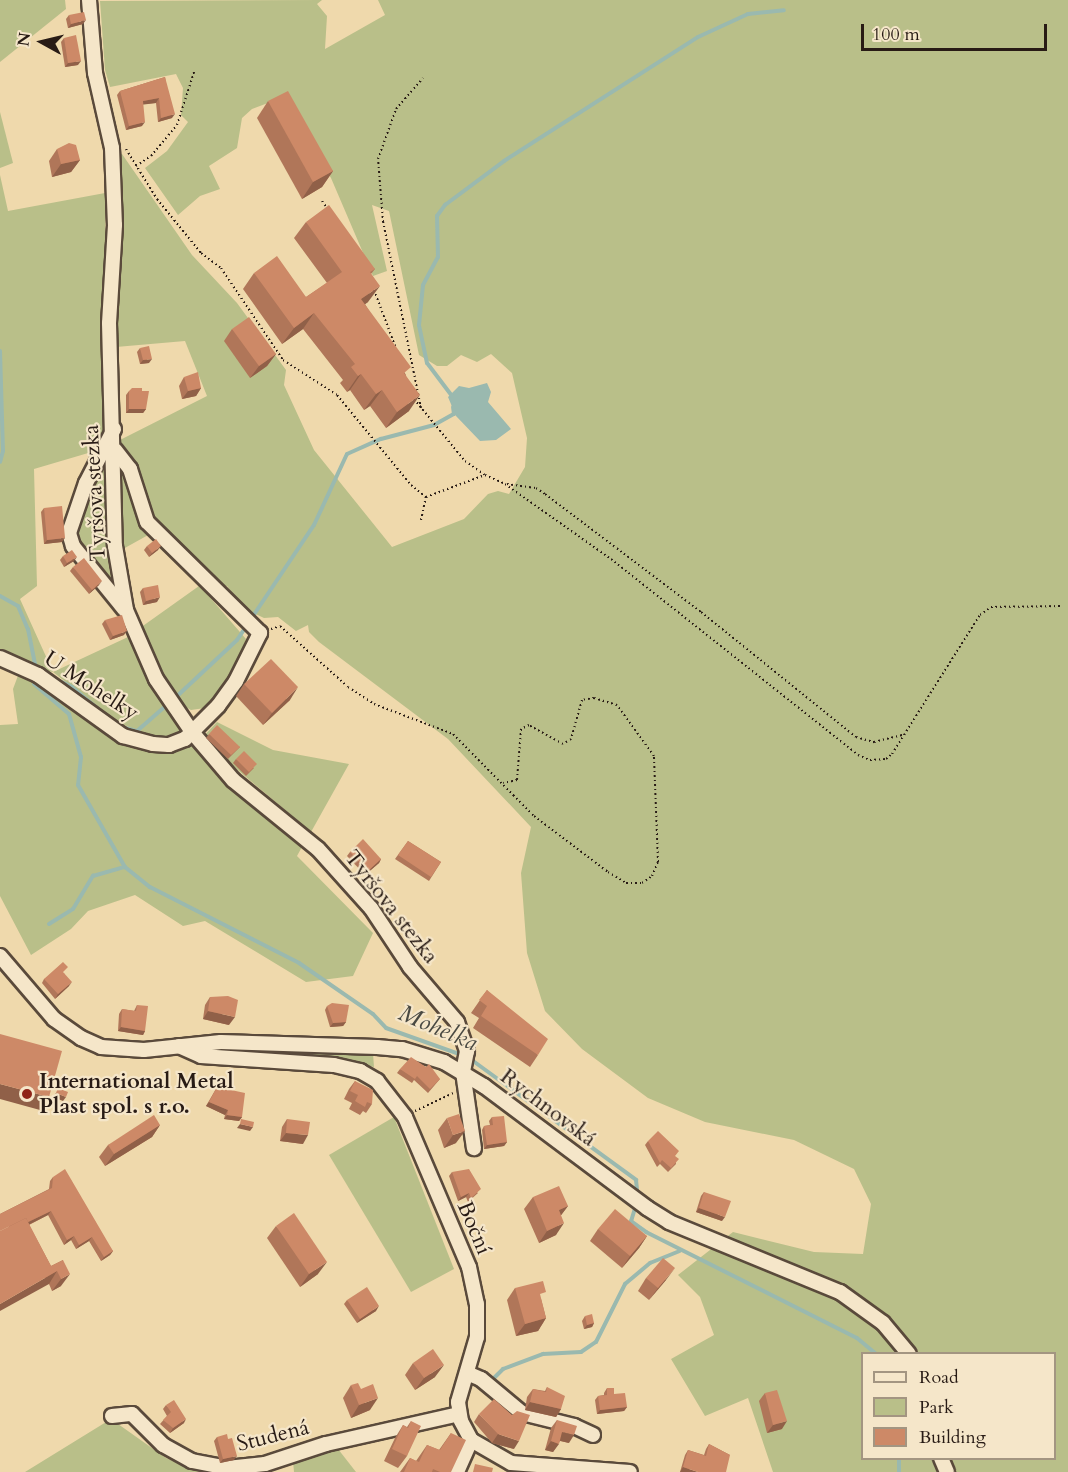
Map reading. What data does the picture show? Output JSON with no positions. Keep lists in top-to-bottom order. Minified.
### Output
{"streets":{"street":["Tyršova stezka","U Mohelky","Rychnovská","Boční","Studená"]},"crossings":[["Tyršova stezka","U Mohelky"],["Tyršova stezka","Rychnovská"],["Rychnovská","Boční"],["Boční","Studená"]],"water":["Mohelka"],"places":["International Metal Plast spol. s r.o."],"legend":["Road","Park","Building"],"scale_bar":"100 m","north":"left"}
